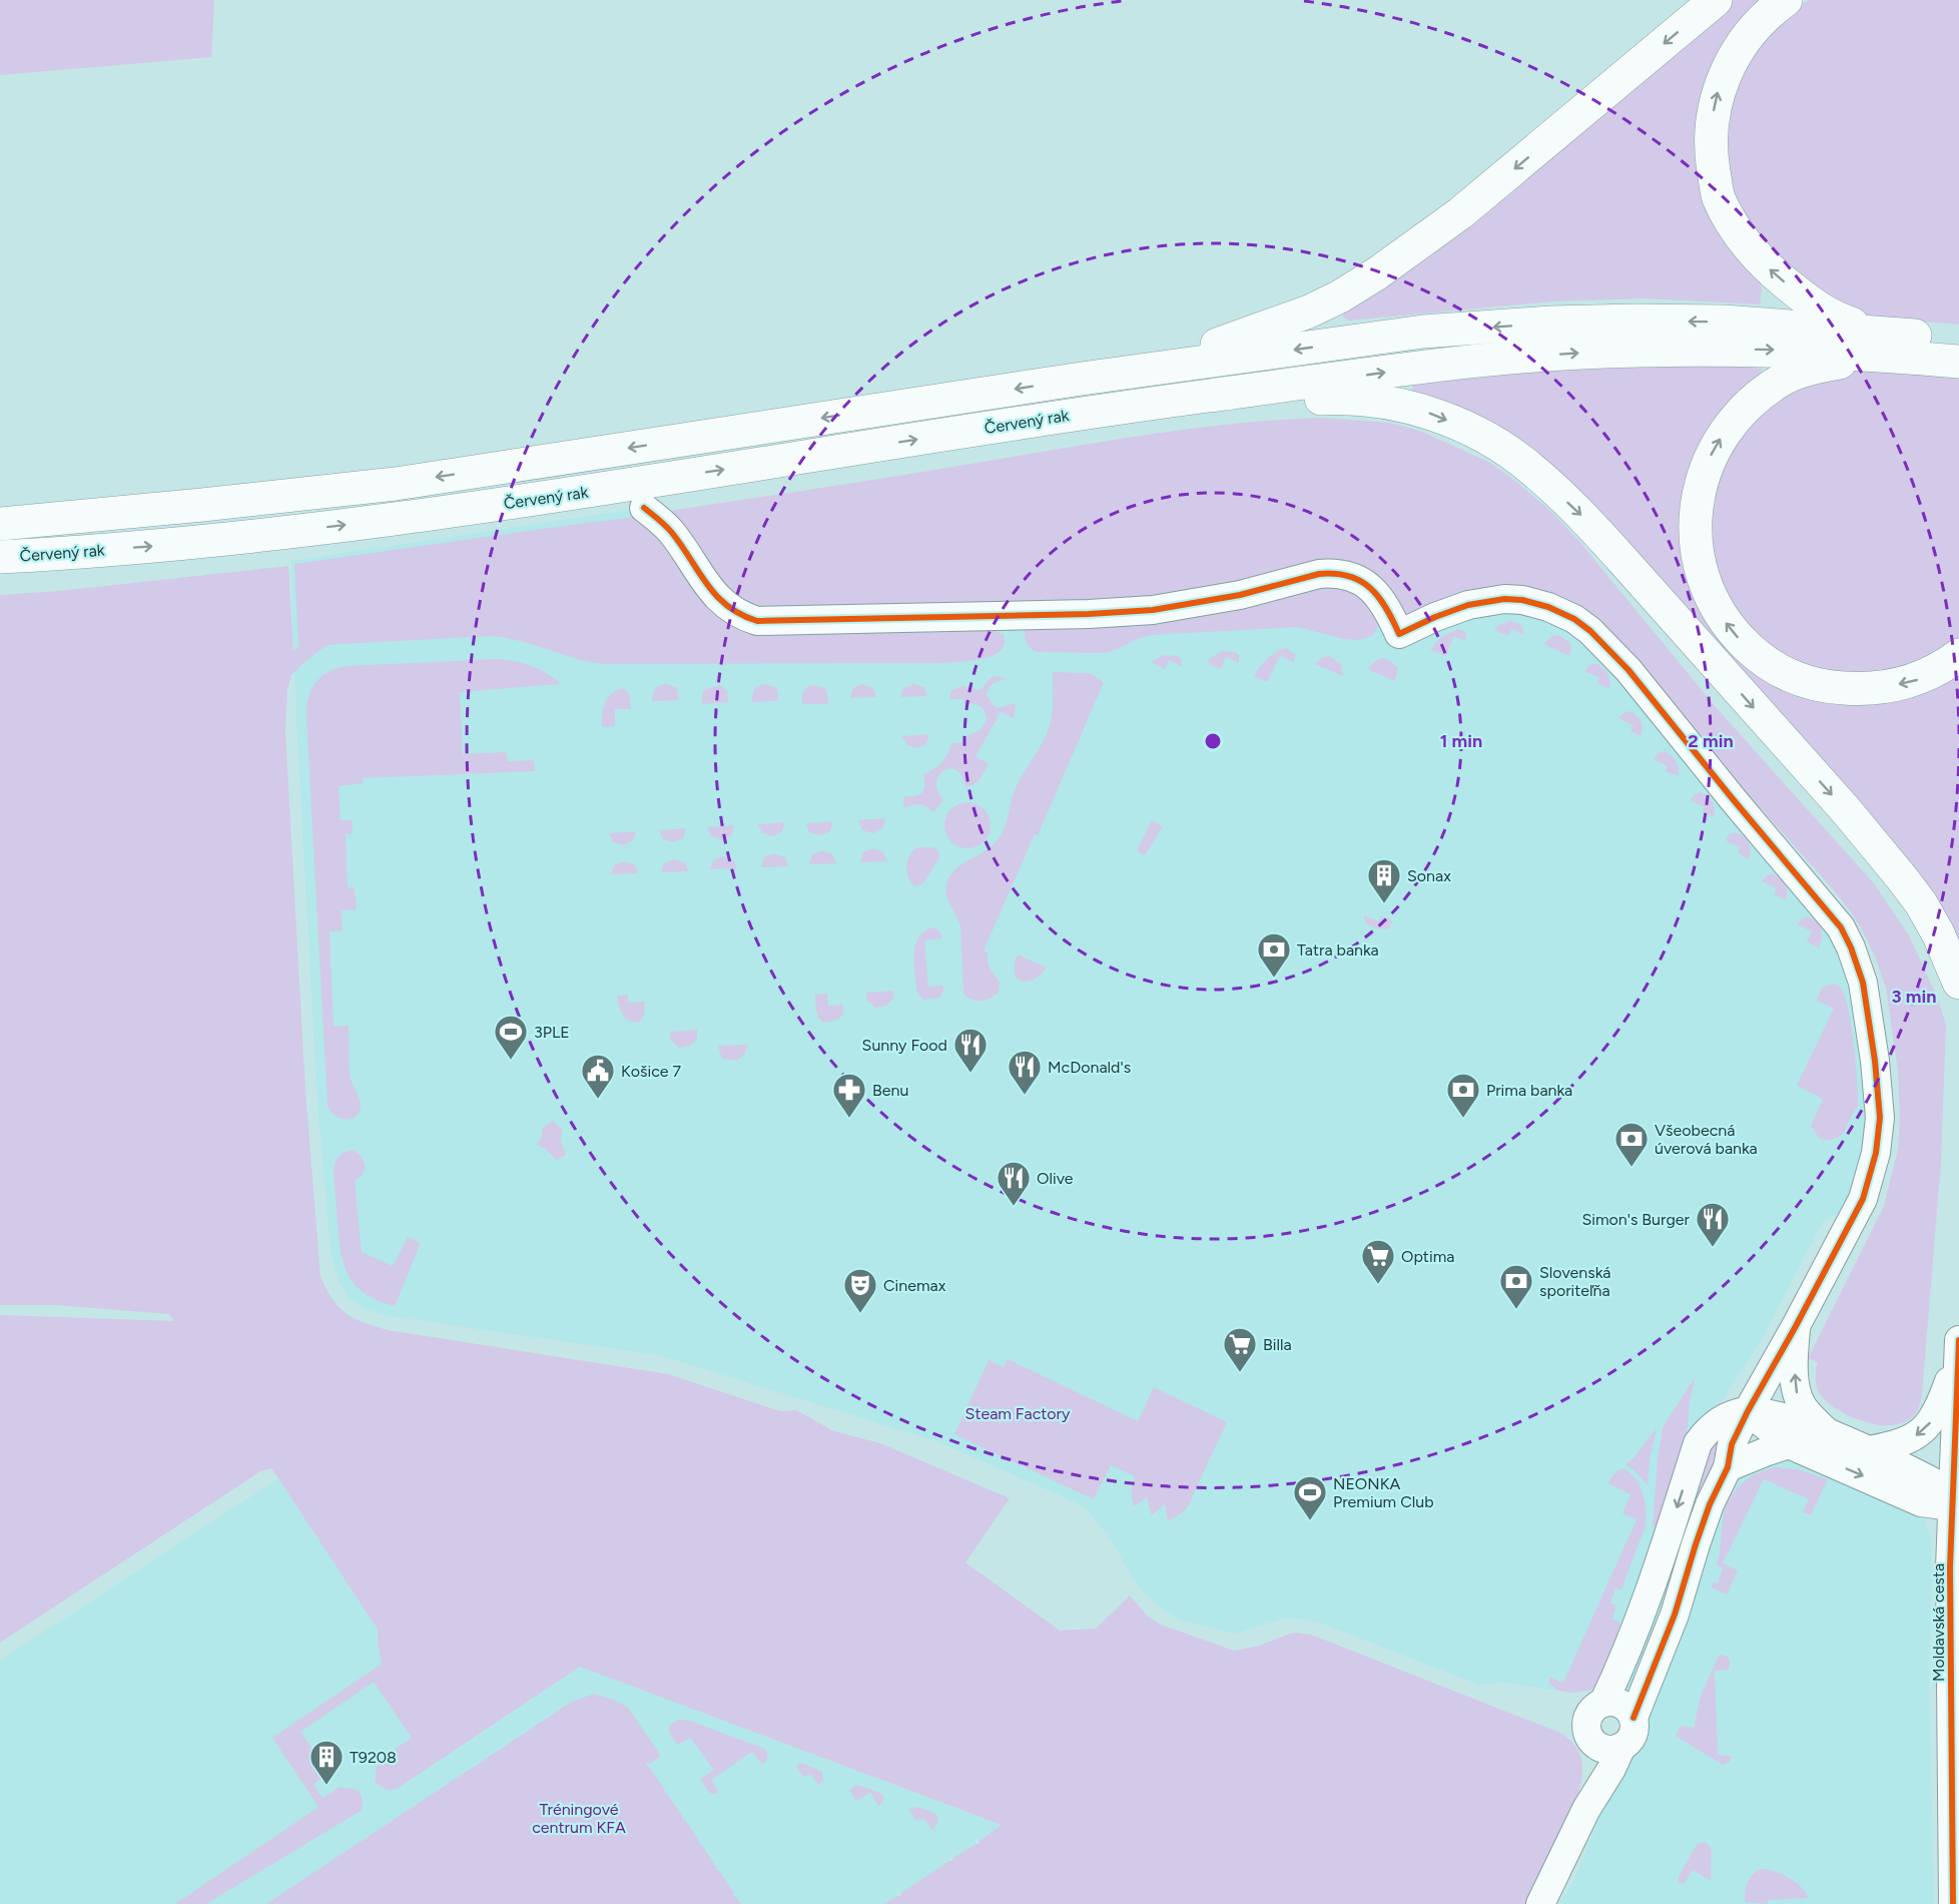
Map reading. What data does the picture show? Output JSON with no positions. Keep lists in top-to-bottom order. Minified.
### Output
{"streets":{"highway":["Červený rak"],"street":["Moldavská cesta"]},"parks":["Steam Factory","Tréningové centrum KFA"],"places":{"building":["Sonax","T9208"],"bank":["Tatra banka","Prima banka","Všeobecná úverová banka","Slovenská sporiteľňa"],"sports":["3PLE","NEONKA Premium Club"],"restaurant":["Sunny Food","McDonald's","Olive","Simon's Burger"],"public building":["Košice 7"],"pharmacy":["Benu"],"supermarket":["Optima","Billa"],"theatre":["Cinemax"]},"rings":["1 min","2 min","3 min"]}
